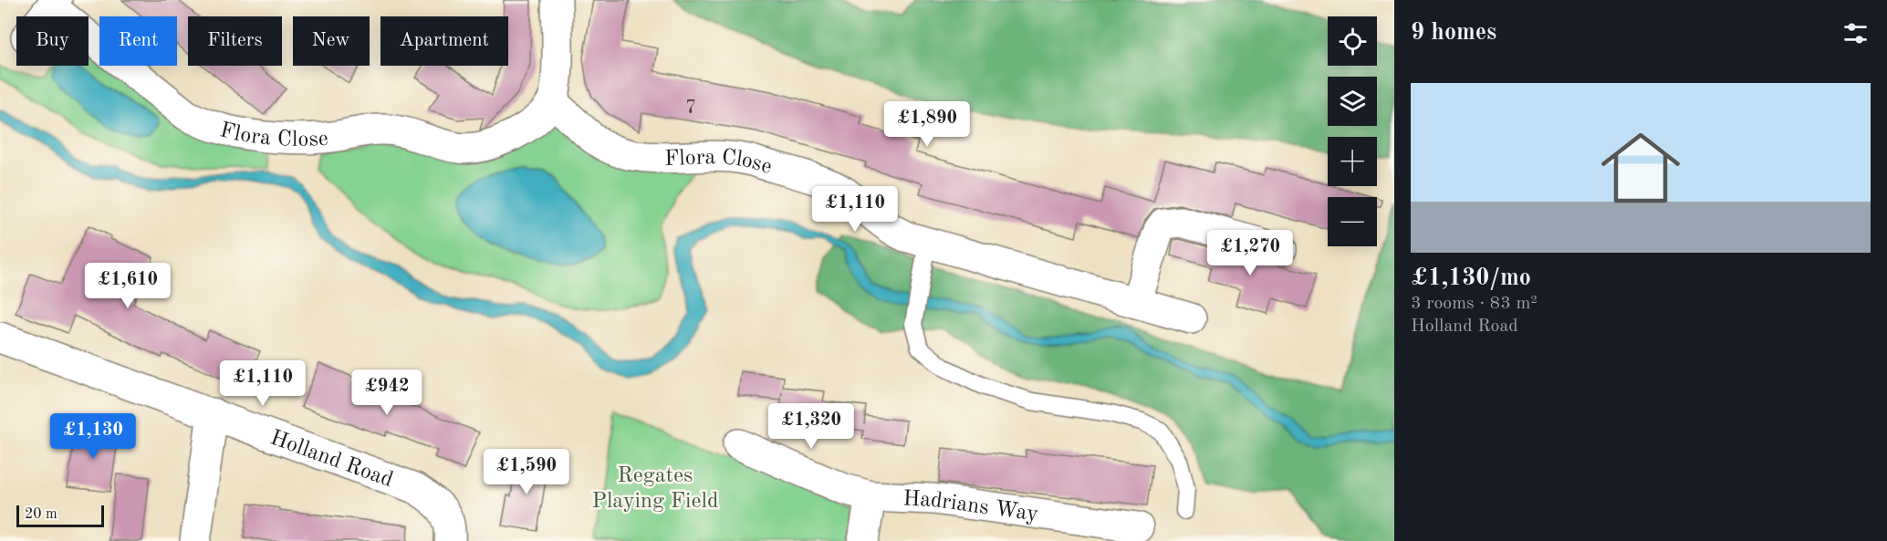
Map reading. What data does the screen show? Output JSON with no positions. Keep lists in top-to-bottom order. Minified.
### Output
{"streets":{"street":["Flora Close","Holland Road","Hadrians Way"]},"parks":["Regates Playing Field"],"house_numbers":["7"],"scale_bar":"20 m","page":{"heading":"9 homes","map_buttons":["+","−"],"chip":["Buy","Rent","Filters","New","Apartment"],"list":[{"name":"£1,130/mo","note":"3 rooms · 83 m² · Holland Road"}],"price":["£1,890","£1,110","£1,270","£1,610","£1,110","£942","£1,320","£1,130","£1,590"],"scale":"20 m"}}
